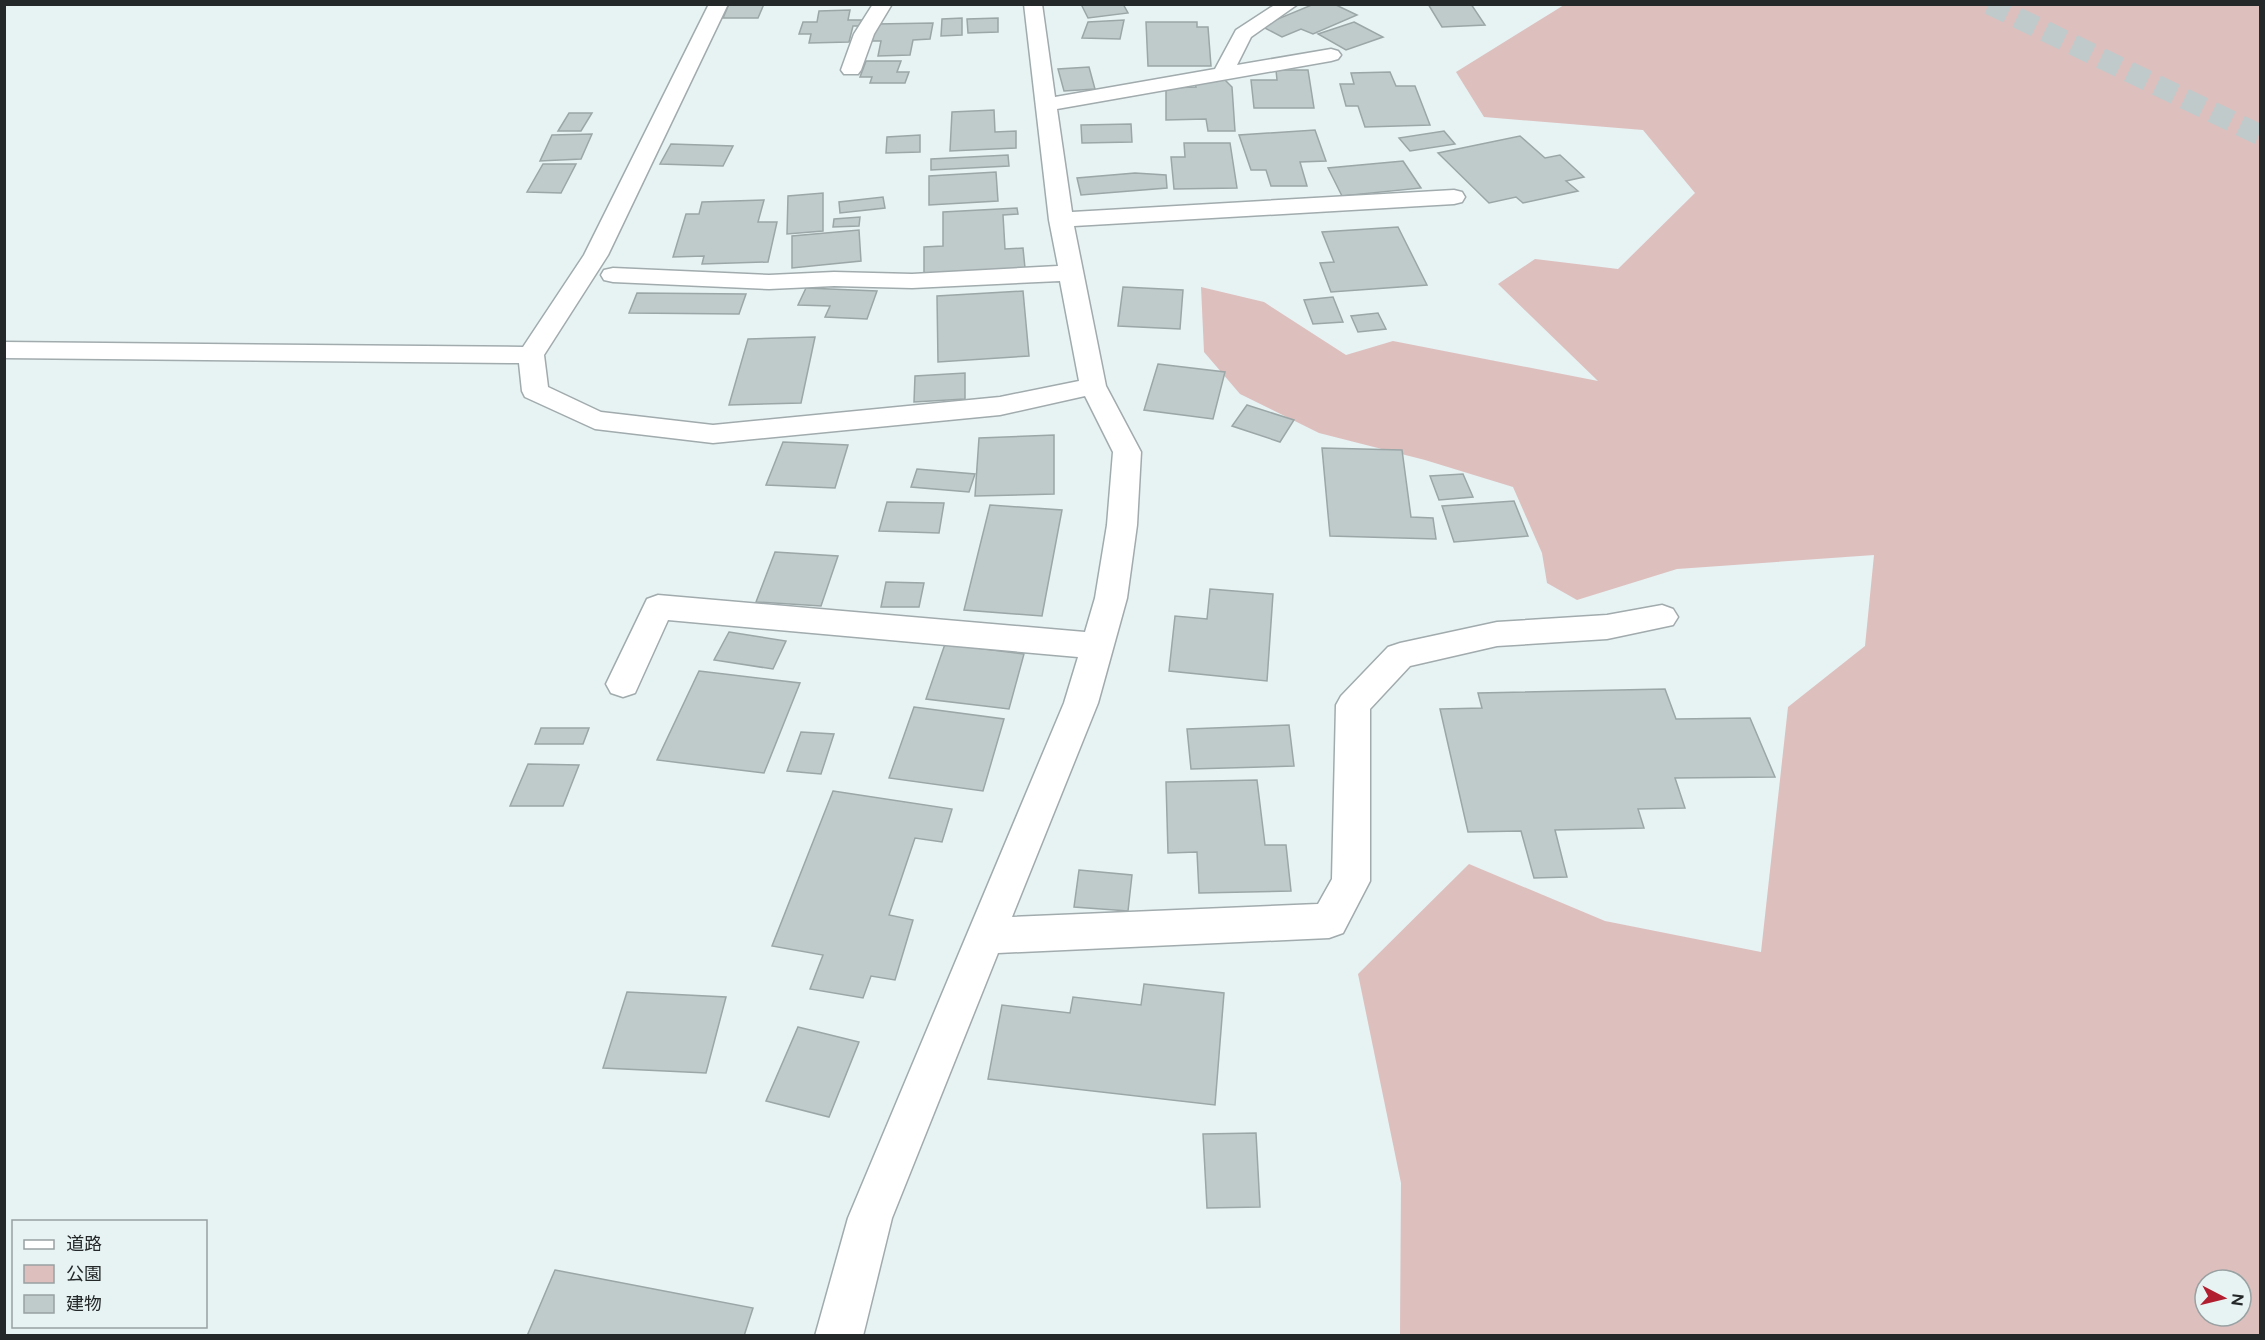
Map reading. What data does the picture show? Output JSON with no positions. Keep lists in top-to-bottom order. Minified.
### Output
{"legend":["道路","公園","建物"],"north":"right"}
